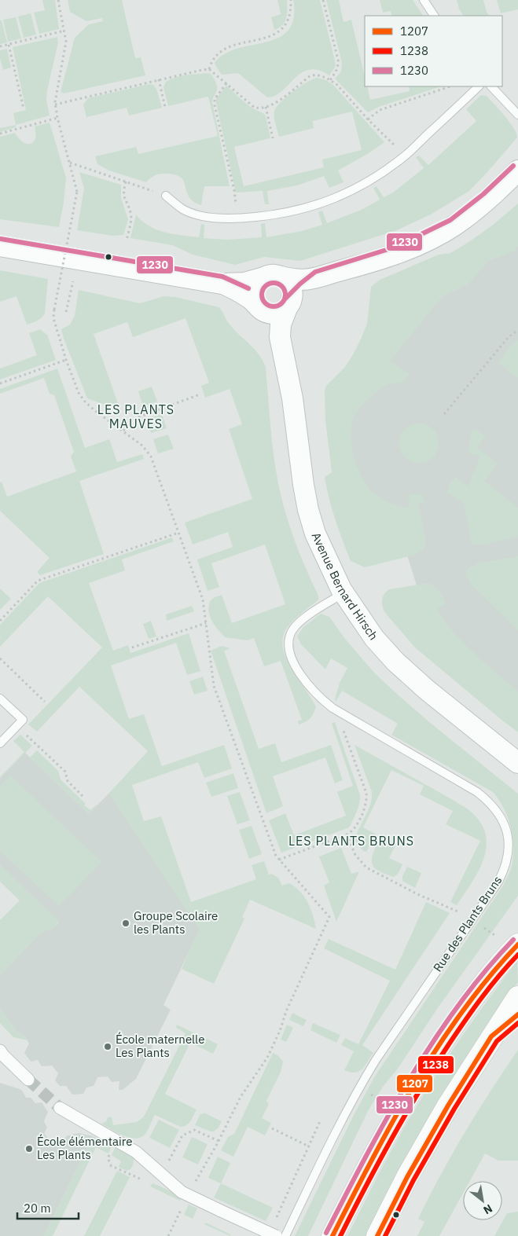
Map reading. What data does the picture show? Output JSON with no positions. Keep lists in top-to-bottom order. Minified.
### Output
{"streets":{"street":["Avenue Bernard Hirsch"],"lane":["Rue des Plants Bruns"]},"crossings":[["Avenue Bernard Hirsch","Rue des Plants Bruns"]],"districts":["LES PLANTS MAUVES","LES PLANTS BRUNS"],"places":["Groupe Scolaire les Plants","École maternelle Les Plants","École élémentaire Les Plants"],"lines":["transit line 1230","transit line 1207","transit line 1238"],"legend":["1207","1238","1230"],"scale_bar":"20 m","north":"bottom right"}
